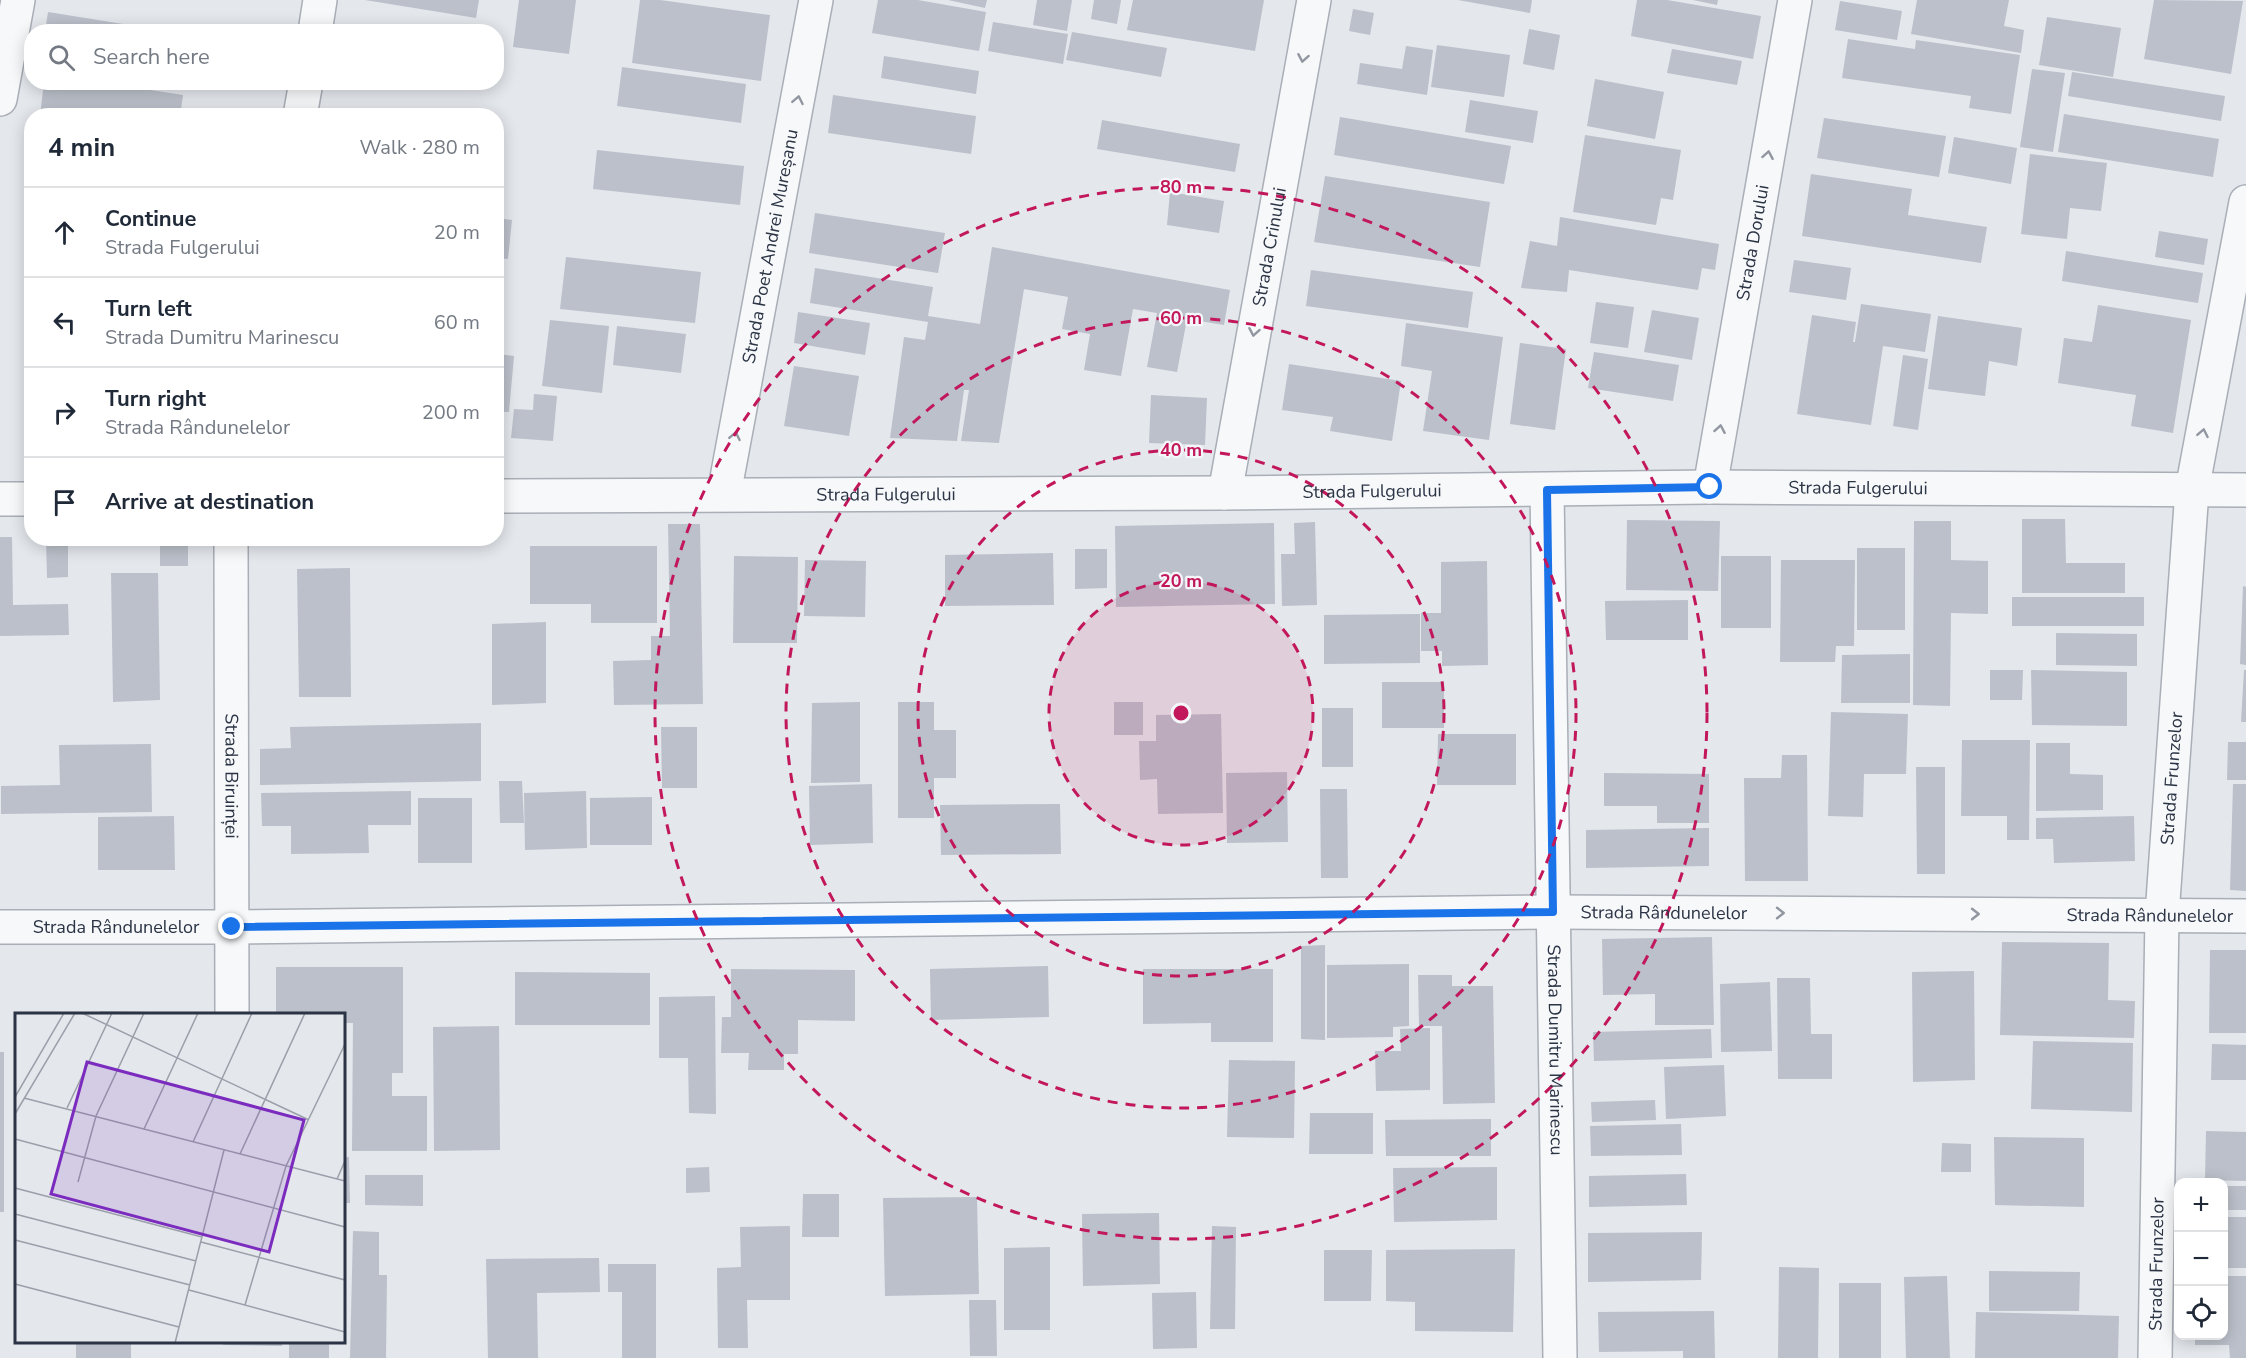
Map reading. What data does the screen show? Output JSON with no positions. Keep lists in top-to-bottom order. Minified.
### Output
{"streets":{"street":["Strada Dorului","Strada Crinului","Strada Poet Andrei Mureșanu","Strada Fulgerului","Strada Biruinței","Strada Frunzelor","Strada Rândunelelor","Strada Dumitru Marinescu"]},"crossings":[["Strada Dorului","Strada Fulgerului"],["Strada Crinului","Strada Fulgerului"],["Strada Poet Andrei Mureșanu","Strada Fulgerului"],["Strada Fulgerului","Strada Frunzelor"],["Strada Fulgerului","Strada Dumitru Marinescu"],["Strada Biruinței","Strada Rândunelelor"],["Strada Frunzelor","Strada Rândunelelor"],["Strada Rândunelelor","Strada Dumitru Marinescu"]],"one_way":["Strada Dorului","Strada Crinului","Strada Poet Andrei Mureșanu"],"page":{"search":"Search here","heading":["4 min","Walk · 280 m"],"list":[["Continue","Strada Fulgerului","20 m"],["Turn left","Strada Dumitru Marinescu","60 m"],["Turn right","Strada Rândunelelor","200 m"],"Arrive at destination"],"map_buttons":["+","−"]},"rings":["80 m","60 m","40 m","20 m"]}
